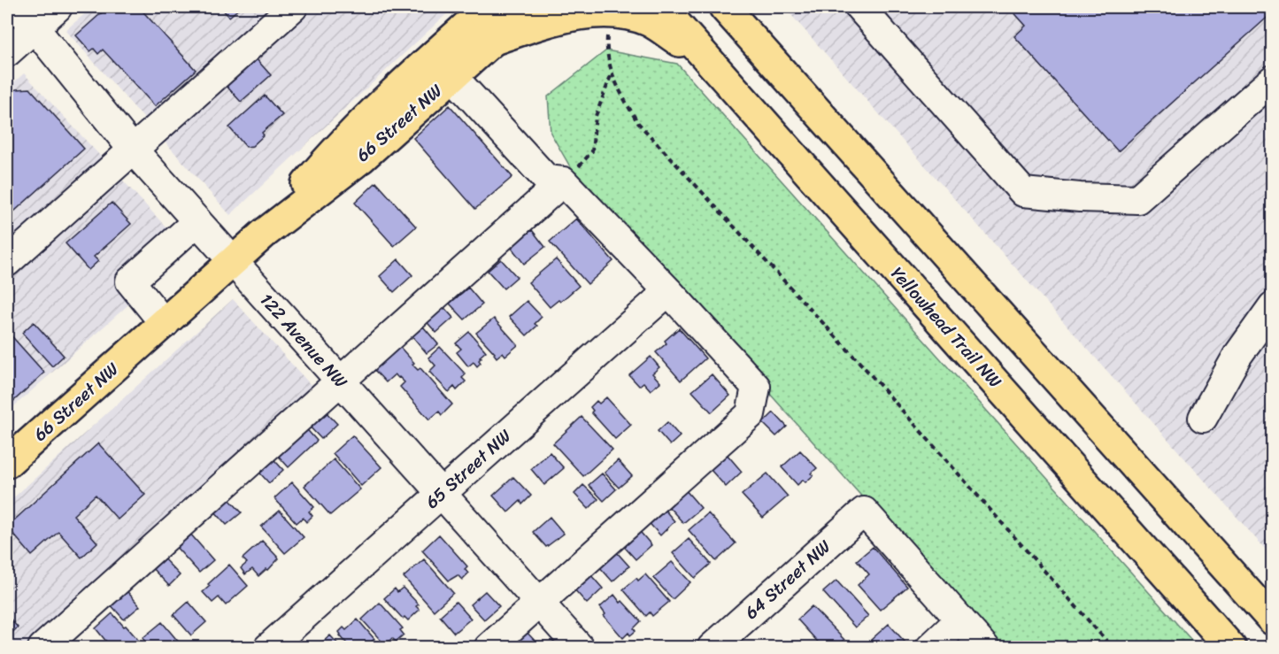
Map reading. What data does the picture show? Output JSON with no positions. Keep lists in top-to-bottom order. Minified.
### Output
{"streets":{"main road":["66 Street NW","Yellowhead Trail NW"],"street":["122 Avenue NW","65 Street NW","64 Street NW"]},"crossings":[["66 Street NW","122 Avenue NW"],["122 Avenue NW","65 Street NW"]]}
